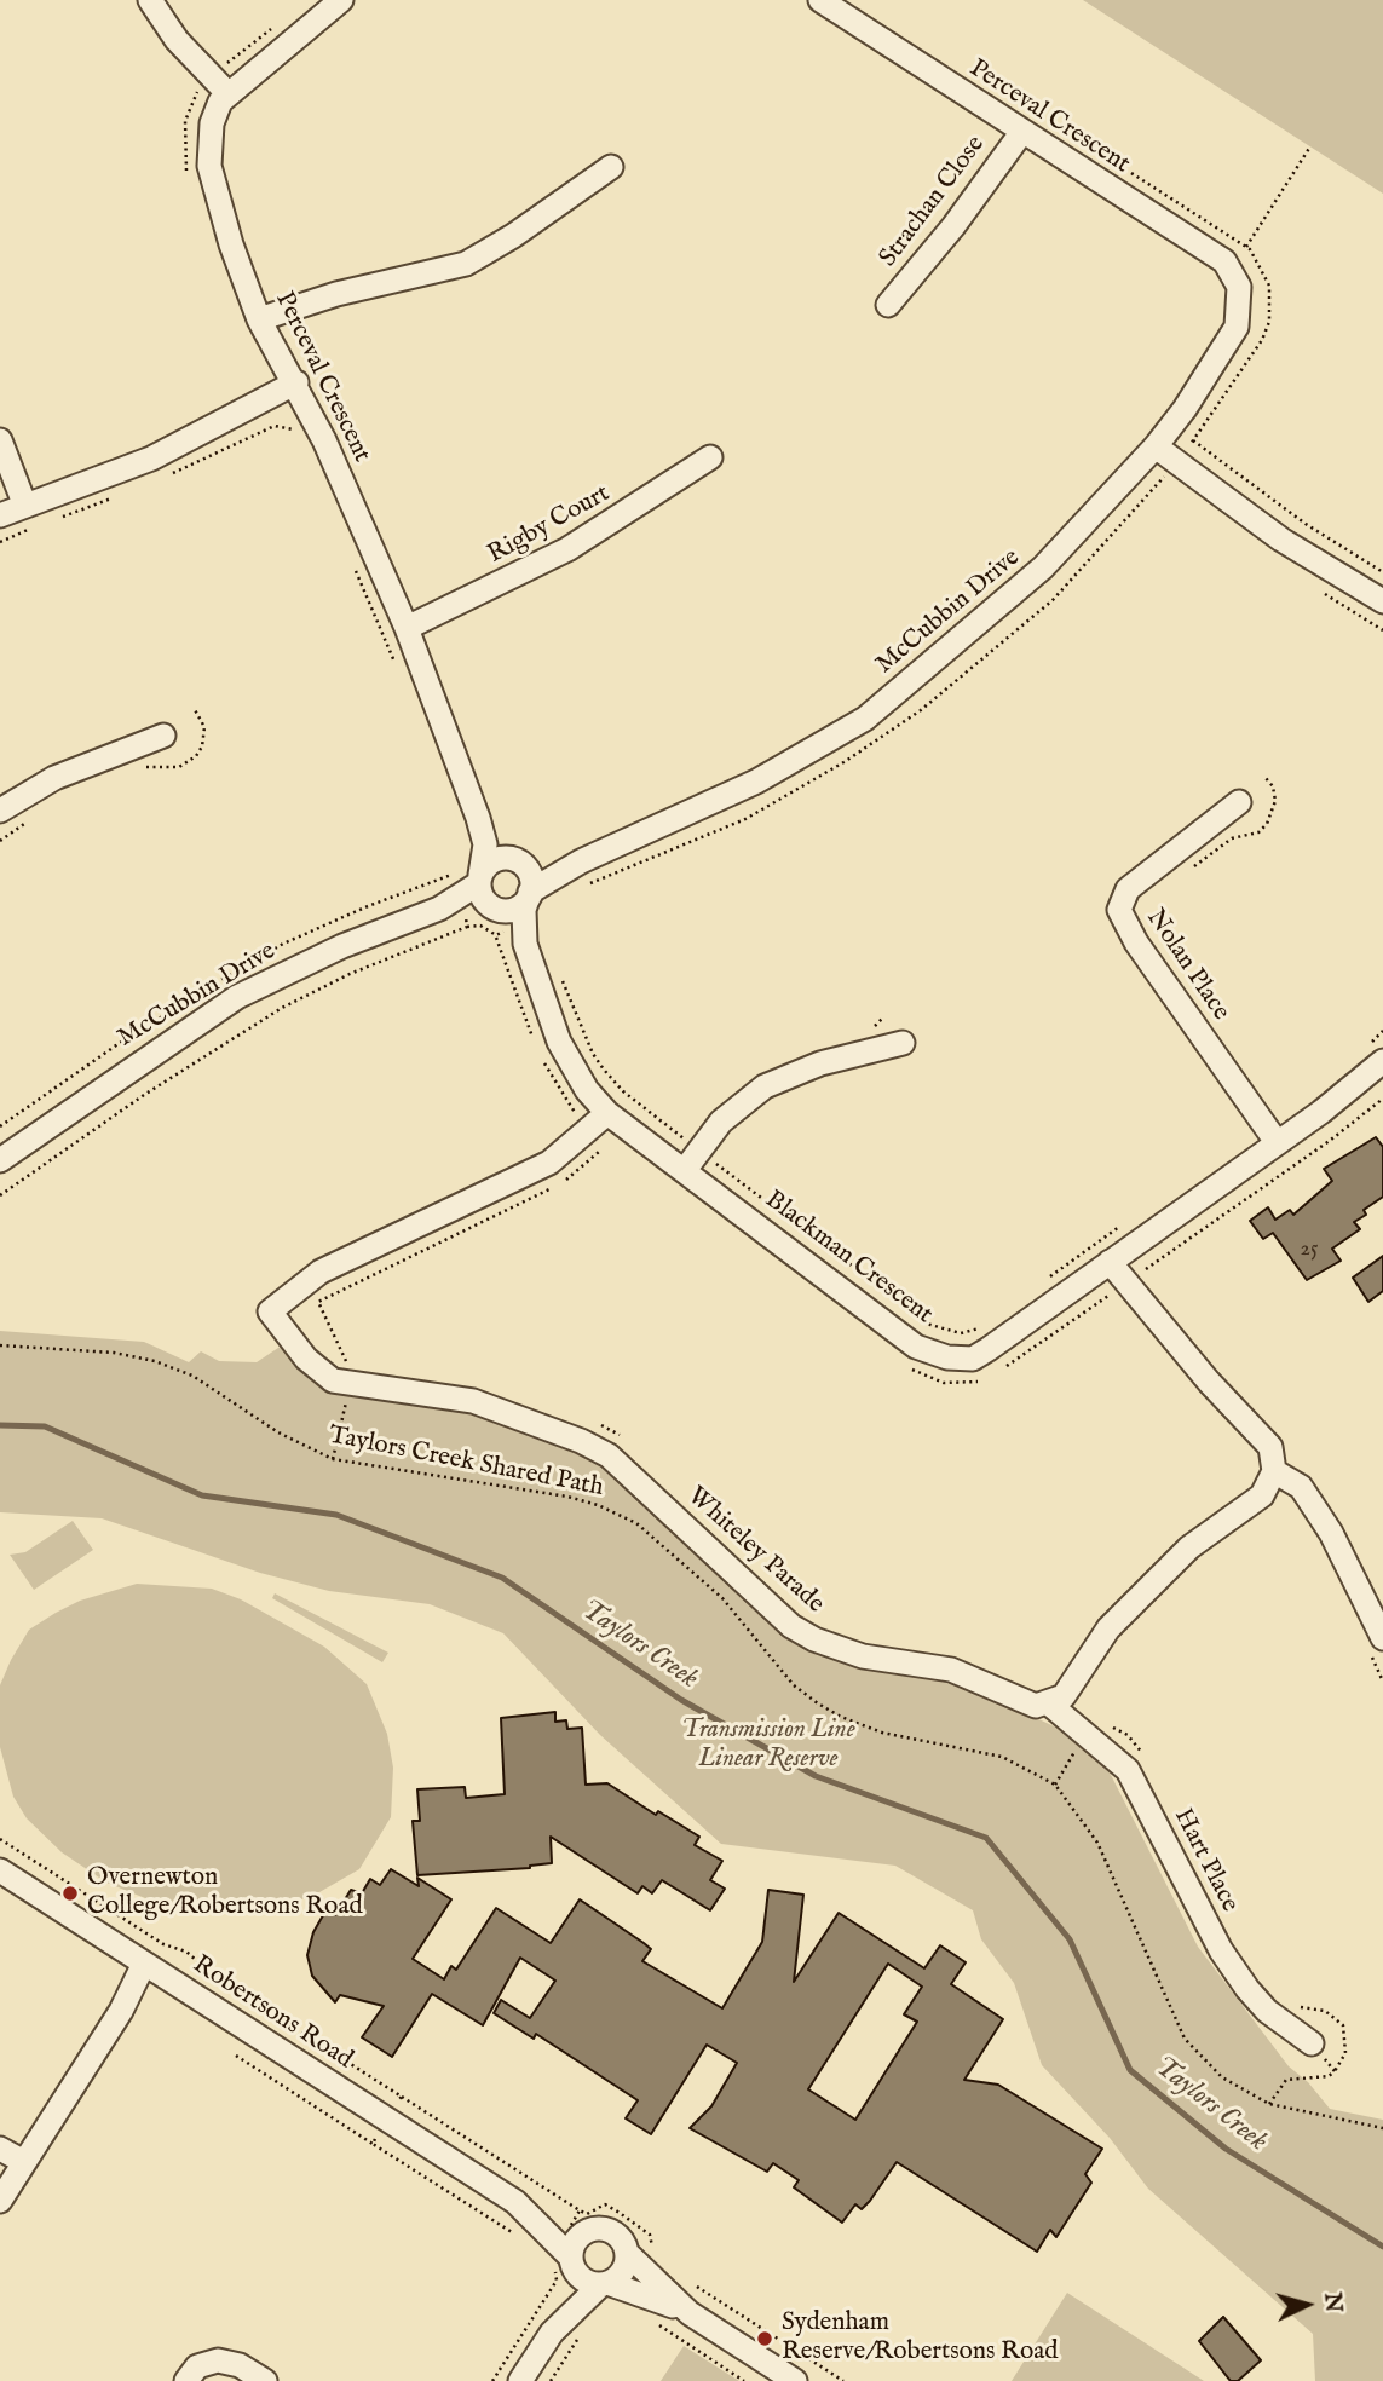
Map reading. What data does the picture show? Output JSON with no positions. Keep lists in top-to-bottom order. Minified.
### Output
{"streets":{"street":["Perceval Crescent","Strachan Close","Rigby Court","McCubbin Drive","Nolan Place","Blackman Crescent","Whiteley Parade","Hart Place","Robertsons Road"],"path":["Taylors Creek Shared Path"]},"crossings":[["Perceval Crescent","Strachan Close"],["Perceval Crescent","Rigby Court"],["Perceval Crescent","McCubbin Drive"],["Perceval Crescent","Blackman Crescent"],["McCubbin Drive","Blackman Crescent"],["Nolan Place","Blackman Crescent"],["Blackman Crescent","Whiteley Parade"],["Whiteley Parade","Hart Place"]],"water":["Taylors Creek"],"parks":["Transmission Line Linear Reserve"],"places":["Overnewton College/Robertsons Road","Sydenham Reserve/Robertsons Road"],"house_numbers":["25"],"north":"right"}
